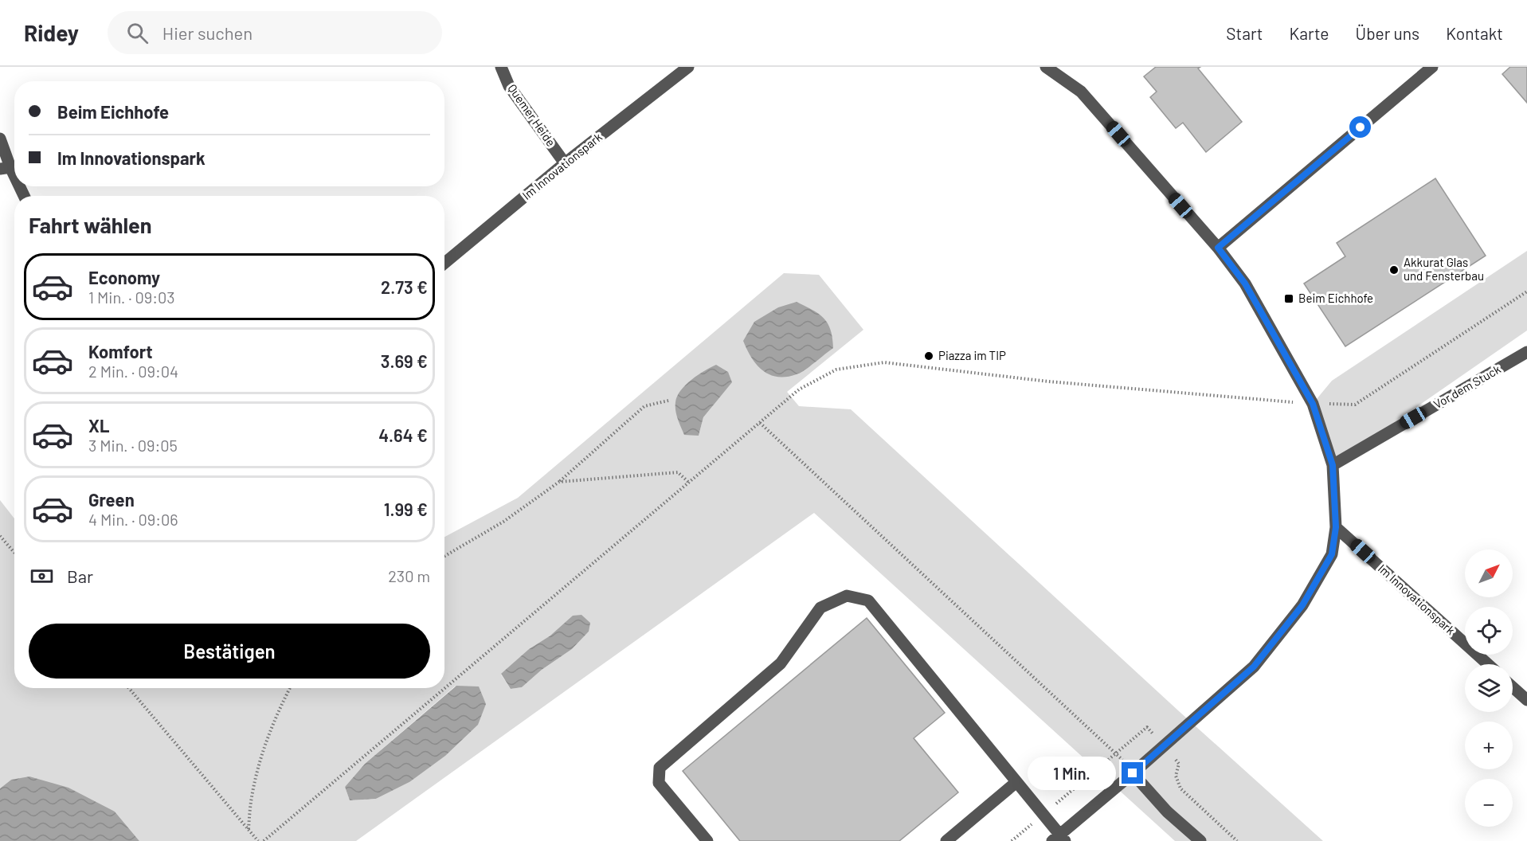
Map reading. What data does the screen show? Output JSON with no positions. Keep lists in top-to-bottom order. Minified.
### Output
{"streets":{"street":["Quemer Heide","Im Innovationspark","Vor dem Stuck"]},"crossings":[["Quemer Heide","Im Innovationspark"]],"places":{"other":["Akkurat Glas und Fensterbau","Piazza im TIP"],"transit":["Beim Eichhofe"]},"north":"top right","page":{"header":"Ridey","search":"Hier suchen","nav":["Start","Karte","Über uns","Kontakt"],"banner":["Beim Eichhofe","Im Innovationspark"],"heading":"Fahrt wählen","list":[{"name":"Economy","note":"1 Min. · 09:03","value":"2.73 €"},{"name":"Komfort","note":"2 Min. · 09:04","value":"3.69 €"},{"name":"XL","note":"3 Min. · 09:05","value":"4.64 €"},{"name":"Green","note":"4 Min. · 09:06","value":"1.99 €"}],"map_buttons":["+","−"],"pay":["Bar","230 m"],"buttons":"Bestätigen","bubble":"1 Min."}}
